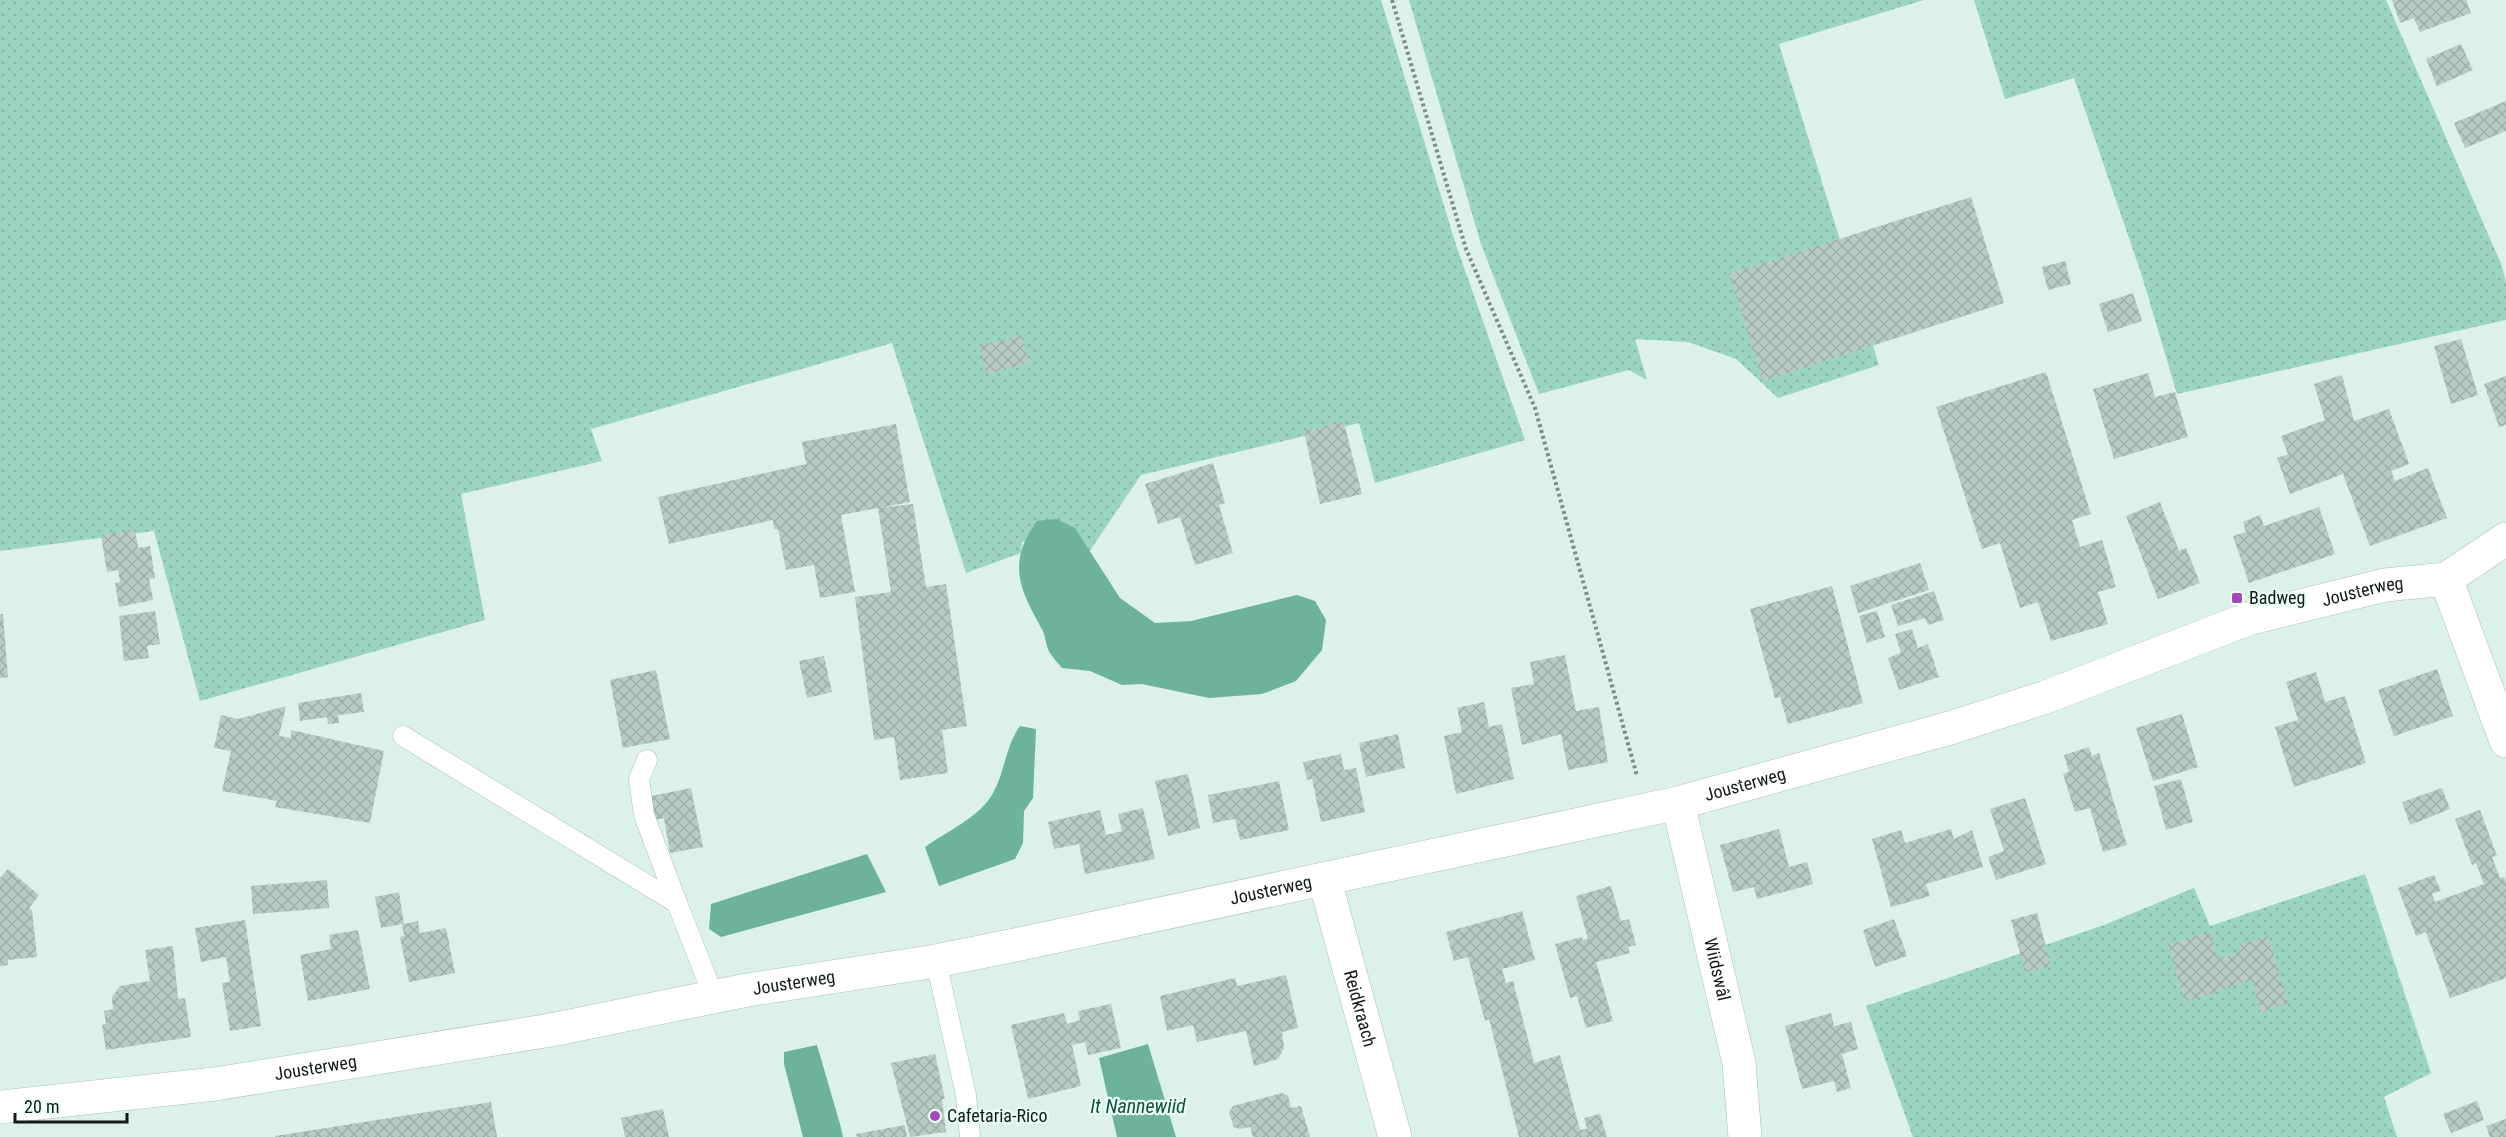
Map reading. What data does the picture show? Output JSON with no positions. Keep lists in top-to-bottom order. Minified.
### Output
{"streets":{"street":["Jousterweg","Wiidswâl","Reidkraach"]},"crossings":[["Jousterweg","Wiidswâl"],["Jousterweg","Reidkraach"]],"water":["It Nannewiid"],"places":{"transit":["Badweg"],"other":["Cafetaria-Rico"]},"scale_bar":"20 m"}
